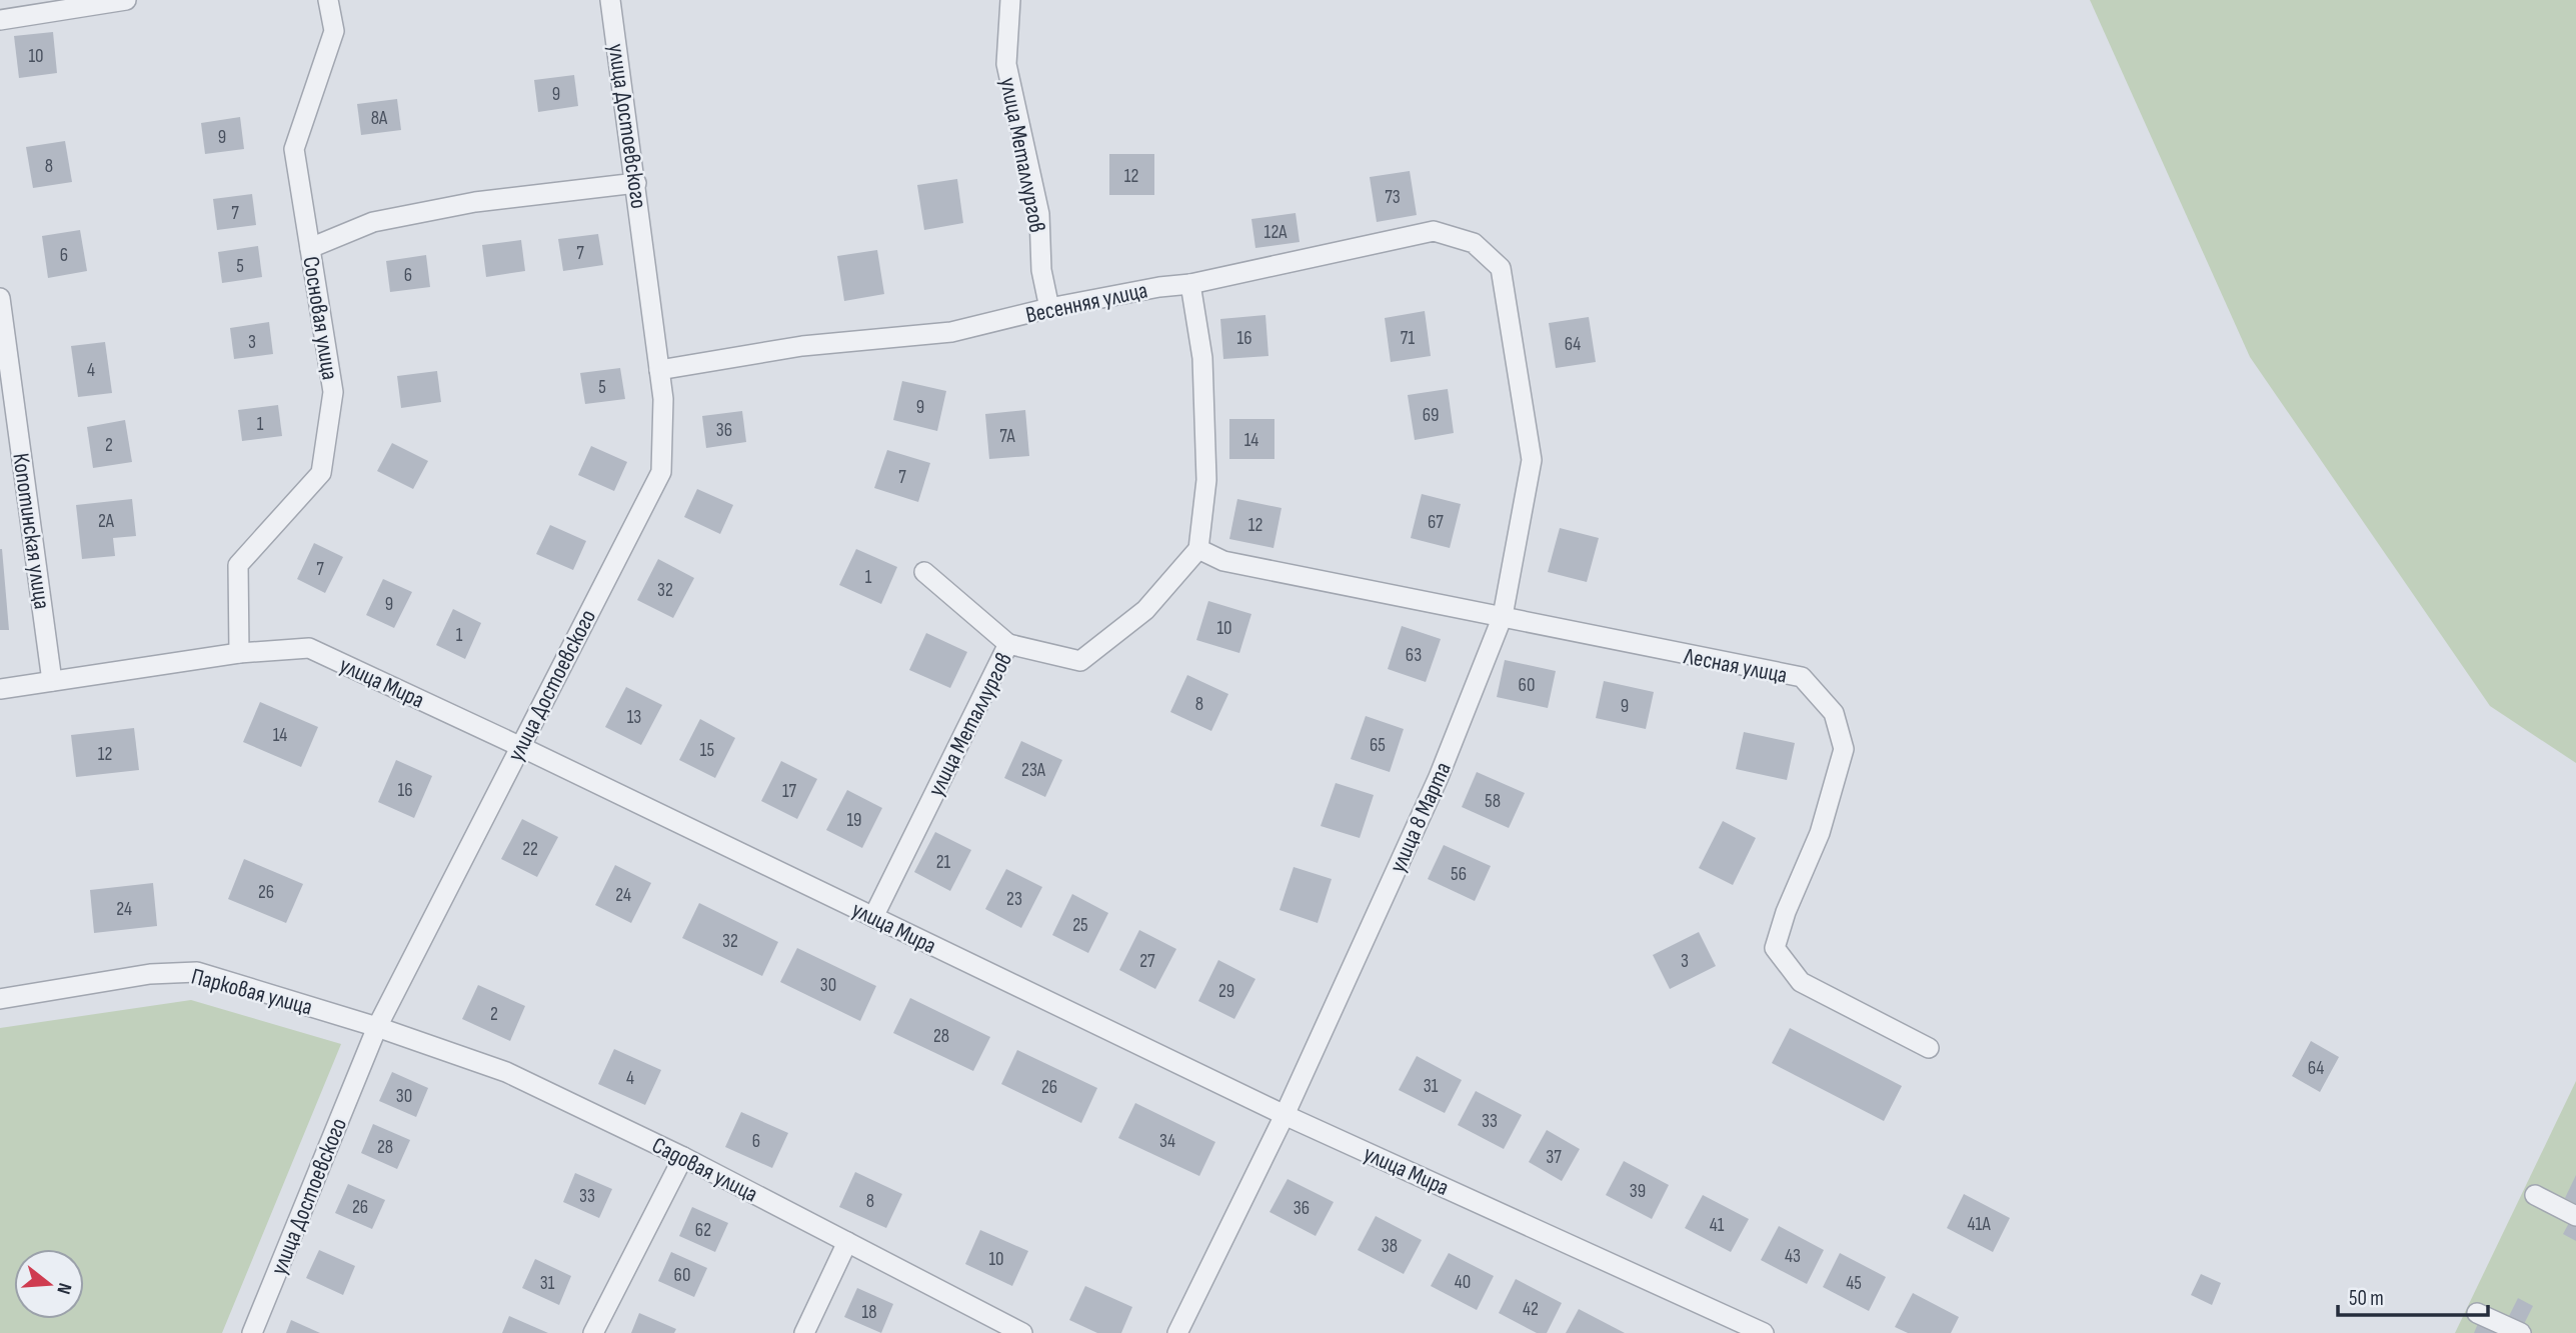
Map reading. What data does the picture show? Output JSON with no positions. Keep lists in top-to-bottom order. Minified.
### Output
{"streets":{"street":["улица Достоевского","улица Металлургов","Весенняя улица","Сосновая улица","Копотинская улица","Лесная улица","улица Мира","улица 8 Марта","Парковая улица","Садовая улица"]},"crossings":[["улица Достоевского","Весенняя улица"],["улица Достоевского","улица Мира"],["улица Достоевского","Парковая улица"],["улица Достоевского","Садовая улица"],["улица Металлургов","Весенняя улица"],["улица Металлургов","Лесная улица"],["улица Металлургов","улица Мира"],["Весенняя улица","улица 8 Марта"],["Сосновая улица","улица Мира"],["Копотинская улица","улица Мира"],["Лесная улица","улица 8 Марта"],["улица Мира","улица 8 Марта"],["Парковая улица","Садовая улица"]],"house_numbers":["10","9","8А","9","8","12","73","7","12А","7","6","5","6","16","71","3","64","4","5","9","69","1","36","7А","14","2","7","2А","67","12","7","1","32","9","10","1","63","60","8","9","13","14","65","15","12","23А","16","17","58","19","22","21","56","26","24","23","24","25","32","27","3","30","29","2","28","64","4","31","26","30","33","6","34","28","37","39","33","8","26","36","41А","41","62","38","43","10","60","40","31","45","42","18"],"scale_bar":"50 m","north":"right"}
